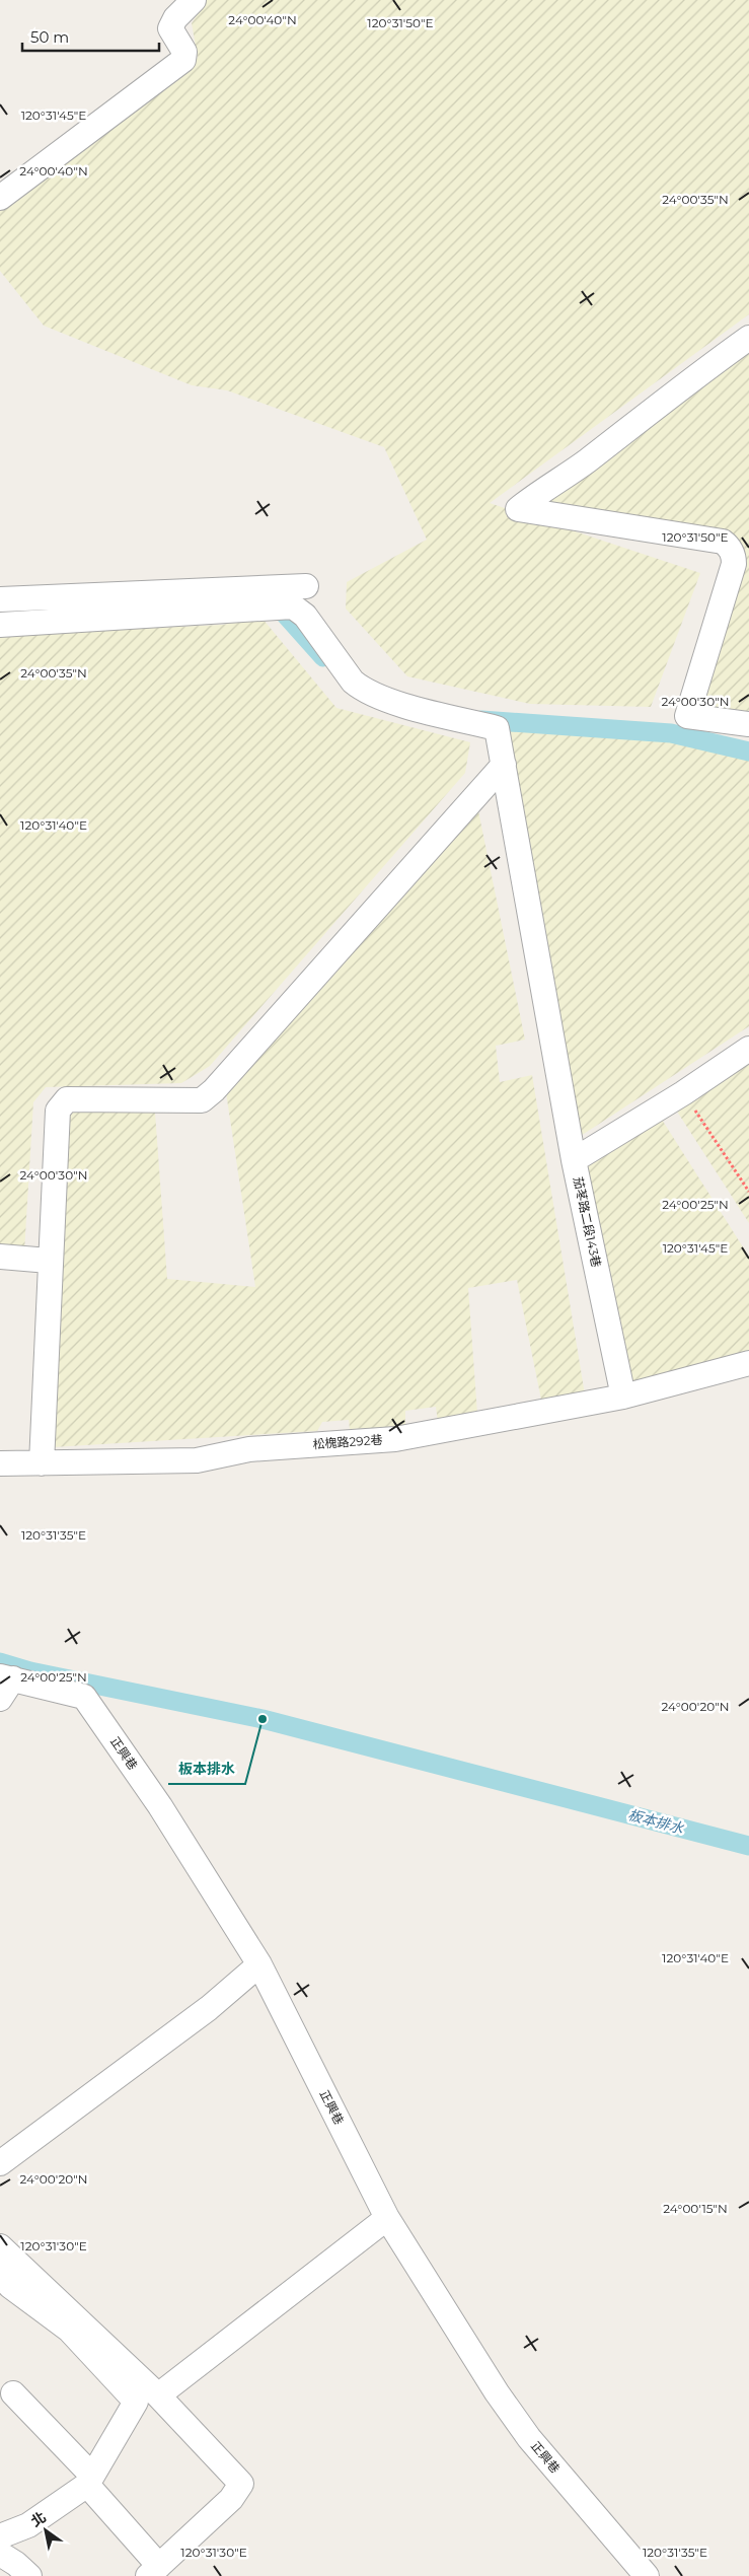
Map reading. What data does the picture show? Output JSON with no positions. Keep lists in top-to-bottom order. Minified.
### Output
{"streets":{"street":["茄苳路二段143巷","松槐路292巷","正興巷"]},"crossings":[["茄苳路二段143巷","松槐路292巷"]],"water":["板本排水"],"places":["板本排水"],"scale_bar":"50 m","north":"top left","coordinates":["24°00'40\"N","120°31'50\"E","120°31'45\"E","24°00'35\"N","24°00'30\"N","120°31'40\"E","24°00'25\"N","120°31'35\"E","24°00'20\"N","24°00'15\"N","120°31'30\"E"]}
